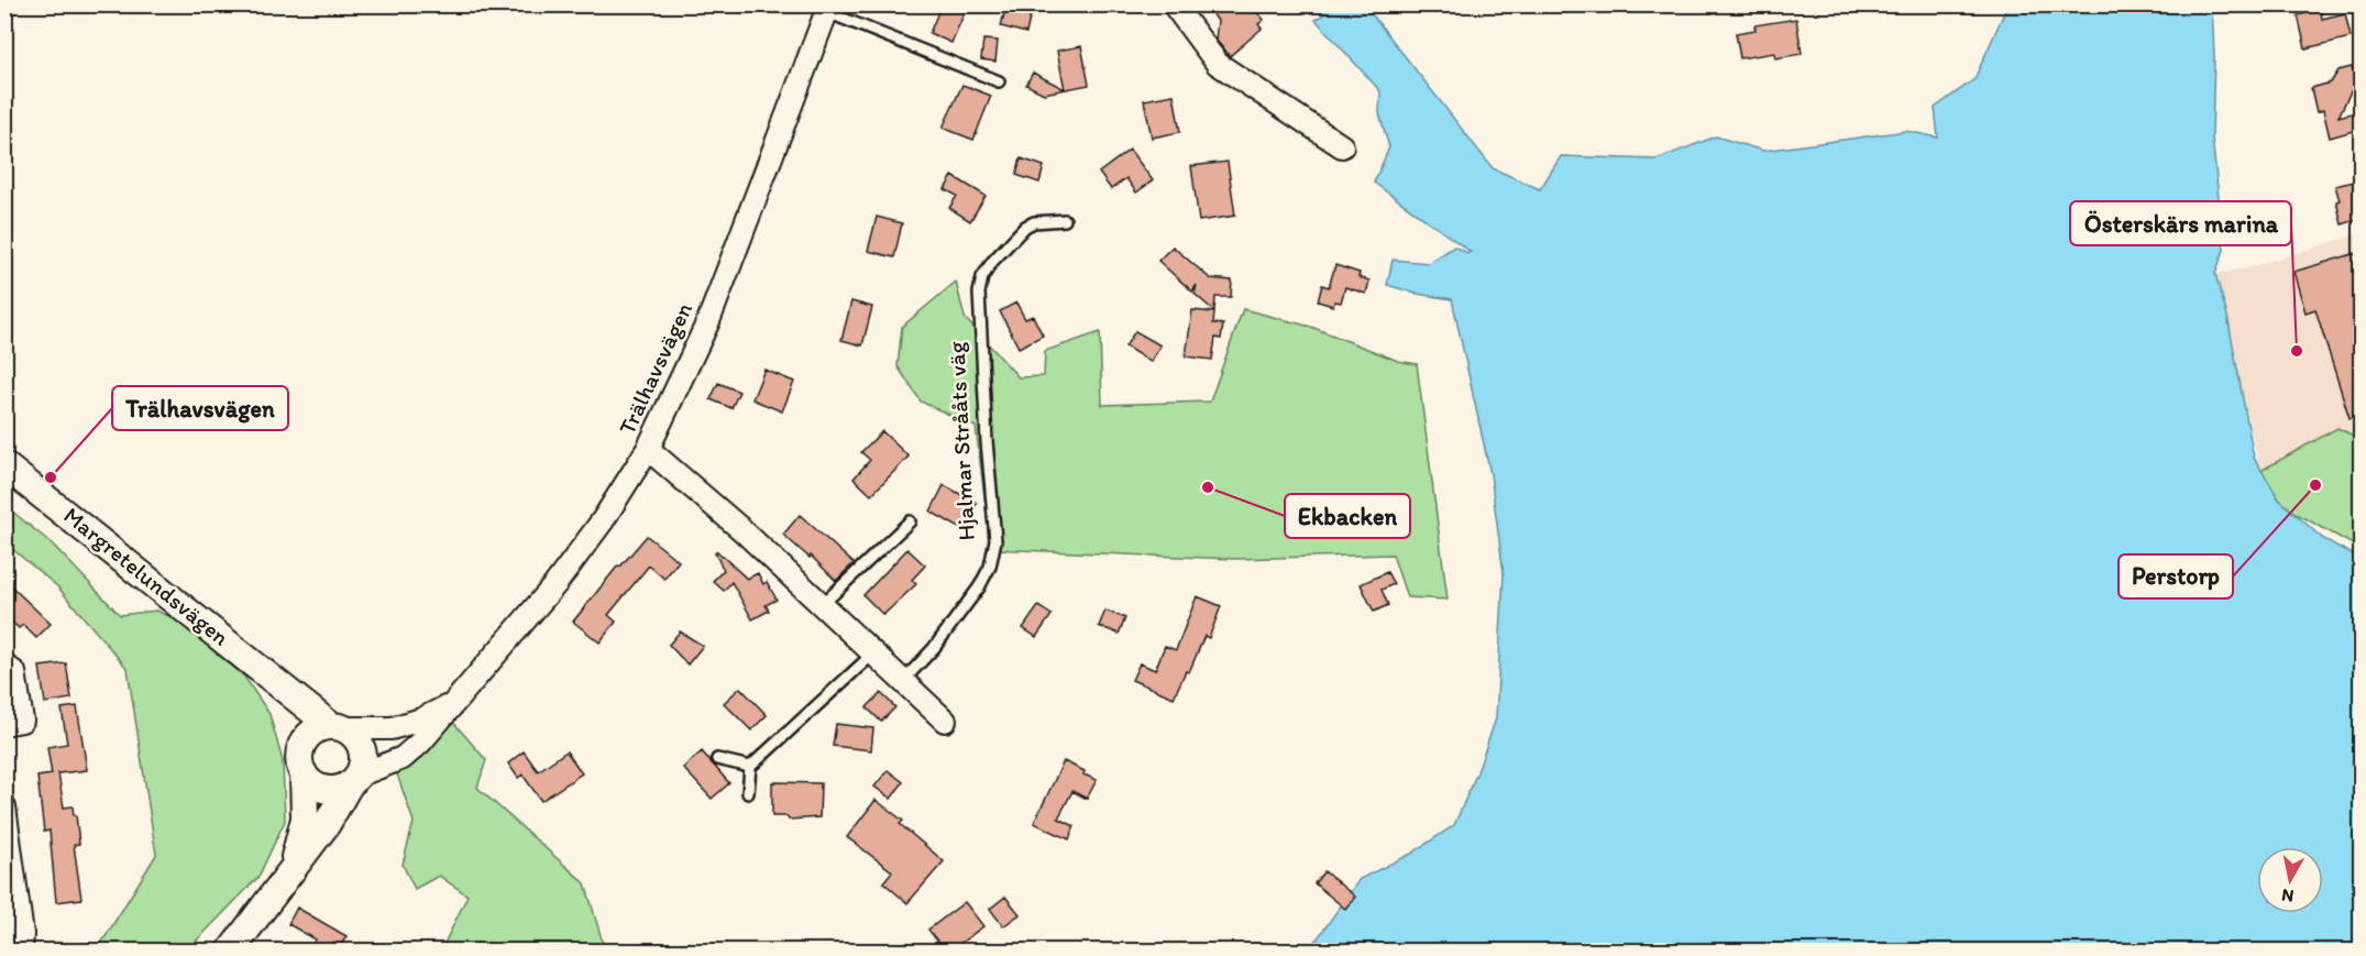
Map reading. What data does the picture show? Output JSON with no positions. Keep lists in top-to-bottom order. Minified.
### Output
{"streets":{"street":["Trälhavsvägen","Margretelundsvägen"],"lane":["Hjalmar Strååts väg"]},"crossings":[["Trälhavsvägen","Margretelundsvägen"]],"places":["Österskärs marina","Trälhavsvägen","Perstorp","Ekbacken"],"north":"bottom"}
